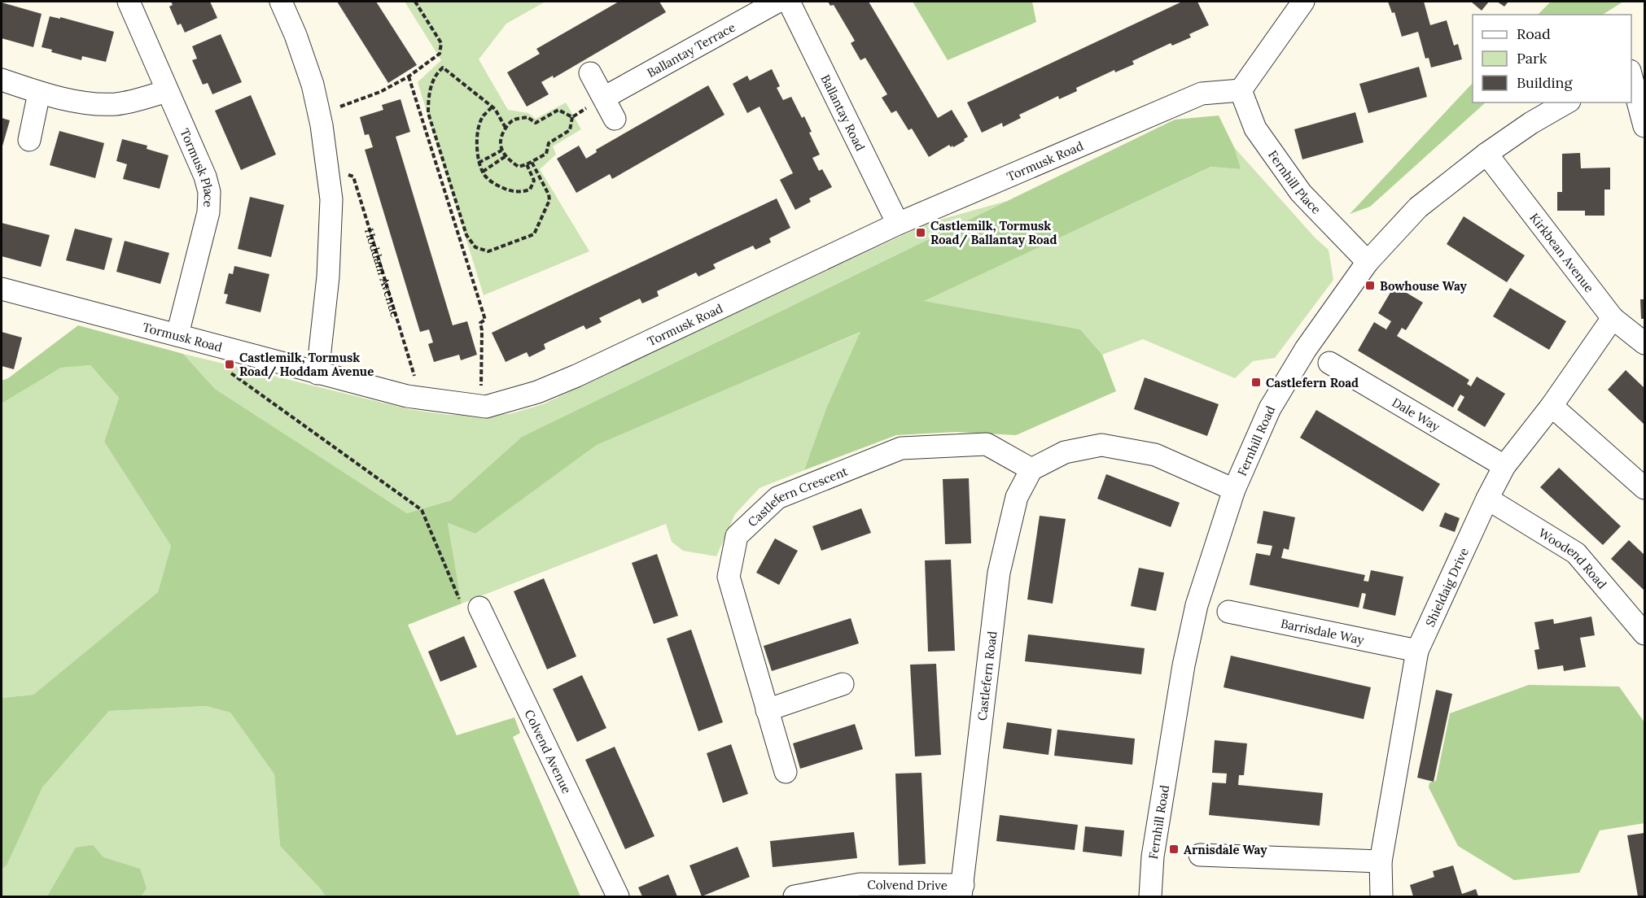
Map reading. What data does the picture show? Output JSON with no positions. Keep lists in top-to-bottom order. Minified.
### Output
{"streets":{"street":["Ballantay Terrace","Ballantay Road","Tormusk Road","Tormusk Place","Fernhill Place","Kirkbean Avenue","Dale Way","Fernhill Road","Castlefern Crescent","Woodend Road","Shieldaig Drive","Barrisdale Way","Castlefern Road","Colvend Avenue","Colvend Drive"],"path":["Hoddam Avenue"]},"crossings":[["Ballantay Road","Tormusk Road"],["Tormusk Road","Tormusk Place"],["Tormusk Road","Fernhill Place"],["Tormusk Road","Hoddam Avenue"],["Fernhill Place","Fernhill Road"],["Kirkbean Avenue","Fernhill Road"],["Kirkbean Avenue","Shieldaig Drive"],["Dale Way","Shieldaig Drive"],["Castlefern Crescent","Castlefern Road"],["Woodend Road","Shieldaig Drive"],["Shieldaig Drive","Barrisdale Way"],["Castlefern Road","Colvend Drive"]],"places":{"transit":["Castlemilk, Tormusk Road/ Ballantay Road","Bowhouse Way","Castlemilk, Tormusk Road/ Hoddam Avenue","Castlefern Road","Arnisdale Way"]},"legend":["Road","Park","Building"]}
